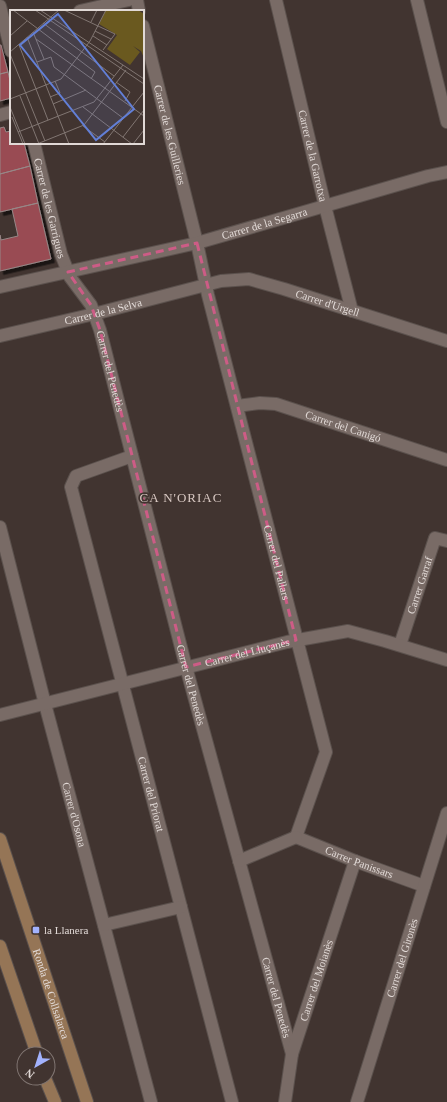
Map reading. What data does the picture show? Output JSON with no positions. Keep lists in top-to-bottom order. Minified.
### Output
{"streets":{"street":["Carrer de les Guilleries","Carrer de la Garrotxa","Carrer de les Garrigues","Carrer de la Segarra","Carrer d'Urgell","Carrer de la Selva","Carrer del Penedès","Carrer del Canigó","Carrer del Pallars","Carrer Garraf","Carrer del Lluçanès","Carrer del Priorat","Carrer d'Osona","Carrer Panissars","Carrer del Gironès","Carrer del Moianès","Ronda de Collsalarca"]},"crossings":[["Carrer de les Guilleries","Carrer de la Segarra"],["Carrer de les Guilleries","Carrer d'Urgell"],["Carrer de les Guilleries","Carrer de la Selva"],["Carrer de les Guilleries","Carrer del Pallars"],["Carrer de la Garrotxa","Carrer de la Segarra"],["Carrer de la Garrotxa","Carrer d'Urgell"],["Carrer de les Garrigues","Carrer de la Selva"],["Carrer de les Garrigues","Carrer del Penedès"],["Carrer d'Urgell","Carrer de la Selva"],["Carrer d'Urgell","Carrer del Pallars"],["Carrer de la Selva","Carrer del Penedès"],["Carrer de la Selva","Carrer del Pallars"],["Carrer del Penedès","Carrer del Lluçanès"],["Carrer del Penedès","Carrer del Priorat"],["Carrer del Penedès","Carrer del Moianès"],["Carrer del Canigó","Carrer del Pallars"],["Carrer del Pallars","Carrer del Lluçanès"],["Carrer del Pallars","Carrer Panissars"],["Carrer Garraf","Carrer del Lluçanès"],["Carrer del Lluçanès","Carrer del Priorat"],["Carrer del Lluçanès","Carrer d'Osona"],["Carrer Panissars","Carrer del Gironès"],["Carrer Panissars","Carrer del Moianès"]],"districts":["CA N'ORIAC"],"places":{"transit":["la Llanera"]},"north":"bottom left"}
